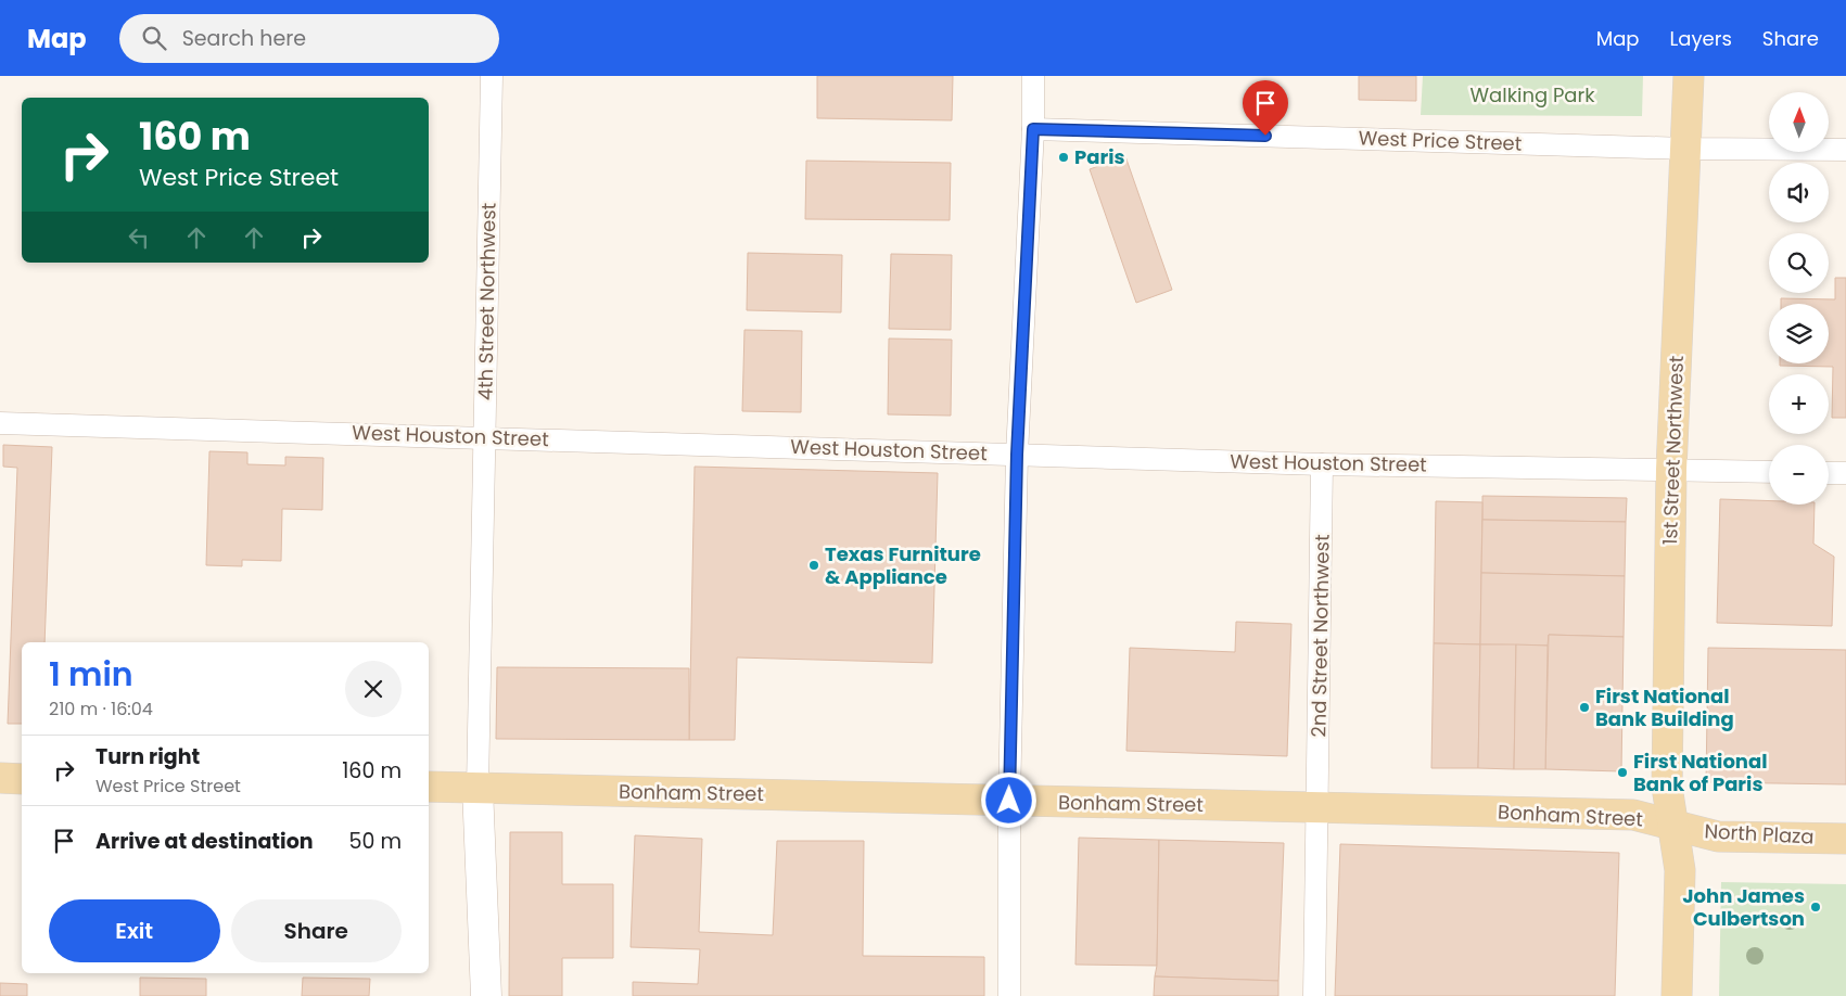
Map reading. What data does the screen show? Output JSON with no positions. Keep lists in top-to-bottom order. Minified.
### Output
{"streets":{"main road":["1st Street Northwest","Bonham Street","North Plaza"],"street":["West Price Street","4th Street Northwest","West Houston Street","2nd Street Northwest"]},"crossings":[["West Price Street","1st Street Northwest"],["4th Street Northwest","West Houston Street"],["4th Street Northwest","Bonham Street"],["West Houston Street","1st Street Northwest"],["West Houston Street","2nd Street Northwest"],["1st Street Northwest","Bonham Street"],["1st Street Northwest","North Plaza"],["2nd Street Northwest","Bonham Street"],["Bonham Street","North Plaza"]],"parks":["Walking Park"],"places":["Paris","Texas Furniture & Appliance","First National Bank Building","First National Bank of Paris","John James Culbertson"],"north":"top","page":{"header":"Map","search":"Search here","nav":["Map","Layers","Share"],"map_buttons":["+","−"],"turn":["160 m","West Price Street"],"heading":["1 min","210 m · 16:04"],"list":[{"name":"Turn right","note":"West Price Street","value":"160 m"},{"name":"Arrive at destination","value":"50 m"}],"buttons":["Exit","Share"]}}
